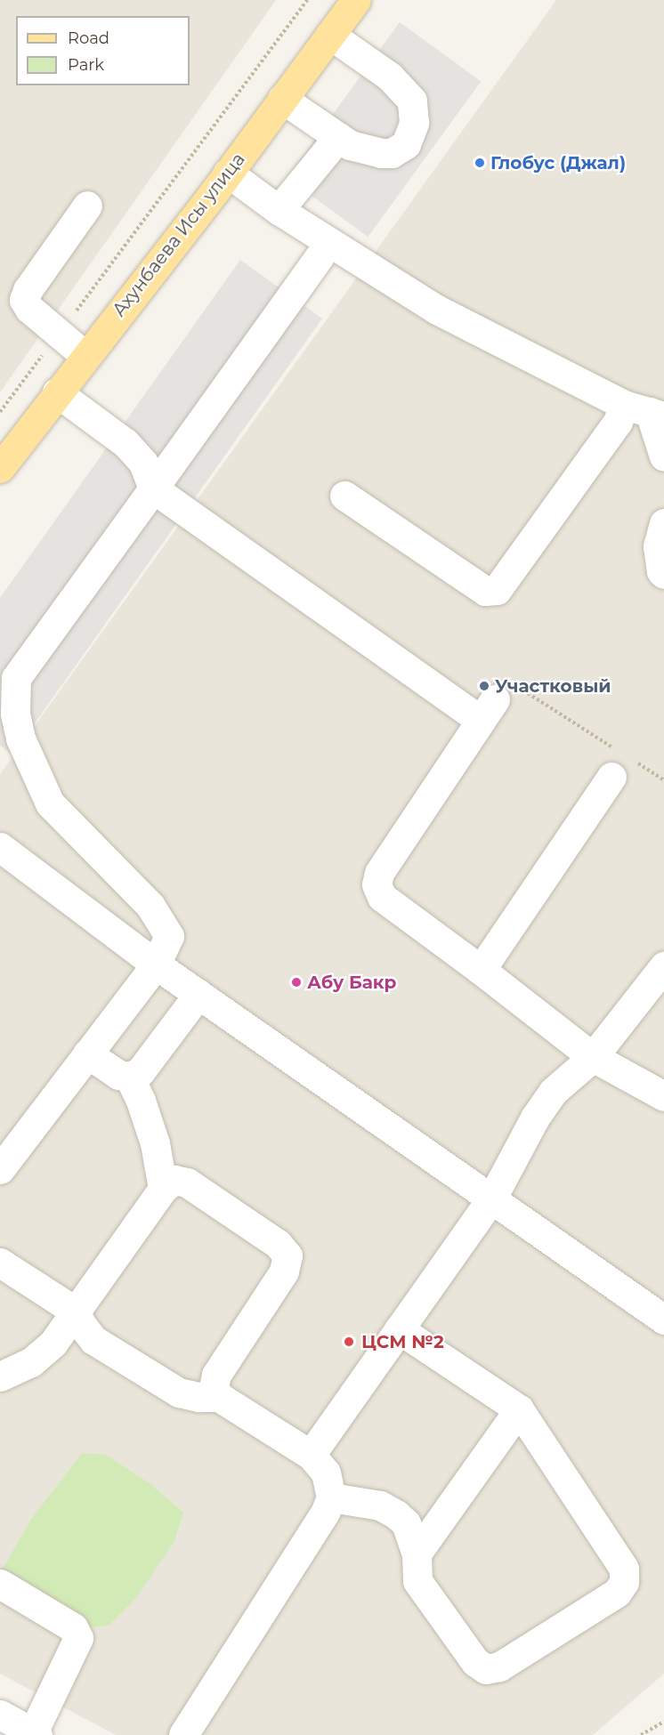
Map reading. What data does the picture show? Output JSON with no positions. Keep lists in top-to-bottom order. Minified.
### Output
{"streets":{"main road":["Ахунбаева Исы улица"]},"places":["Глобус (Джал)","Участковый","Абу Бакр","ЦСМ №2"],"legend":["Road","Park"]}
